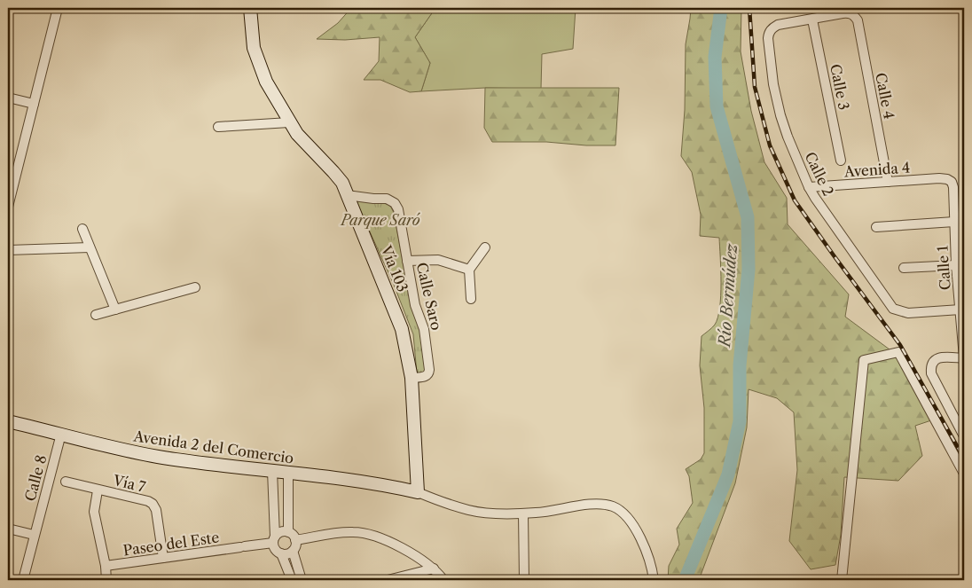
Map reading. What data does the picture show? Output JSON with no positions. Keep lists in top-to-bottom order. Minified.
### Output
{"streets":{"main road":["Vía 103","Avenida 2 del Comercio"],"street":["Calle 3","Calle 4","Avenida 4","Calle 2","Calle 1","Calle Saro","Calle 8","Vía 7","Paseo del Este"]},"crossings":[["Calle 3","Calle 4"],["Calle 3","Calle 2"],["Calle 4","Avenida 4"],["Calle 4","Calle 2"],["Avenida 4","Calle 2"],["Avenida 4","Calle 1"],["Calle 2","Calle 1"],["Vía 103","Calle Saro"],["Vía 103","Avenida 2 del Comercio"],["Avenida 2 del Comercio","Calle 8"],["Vía 7","Paseo del Este"]],"water":["Río Bermúdez"],"parks":["Parque Saró"]}
